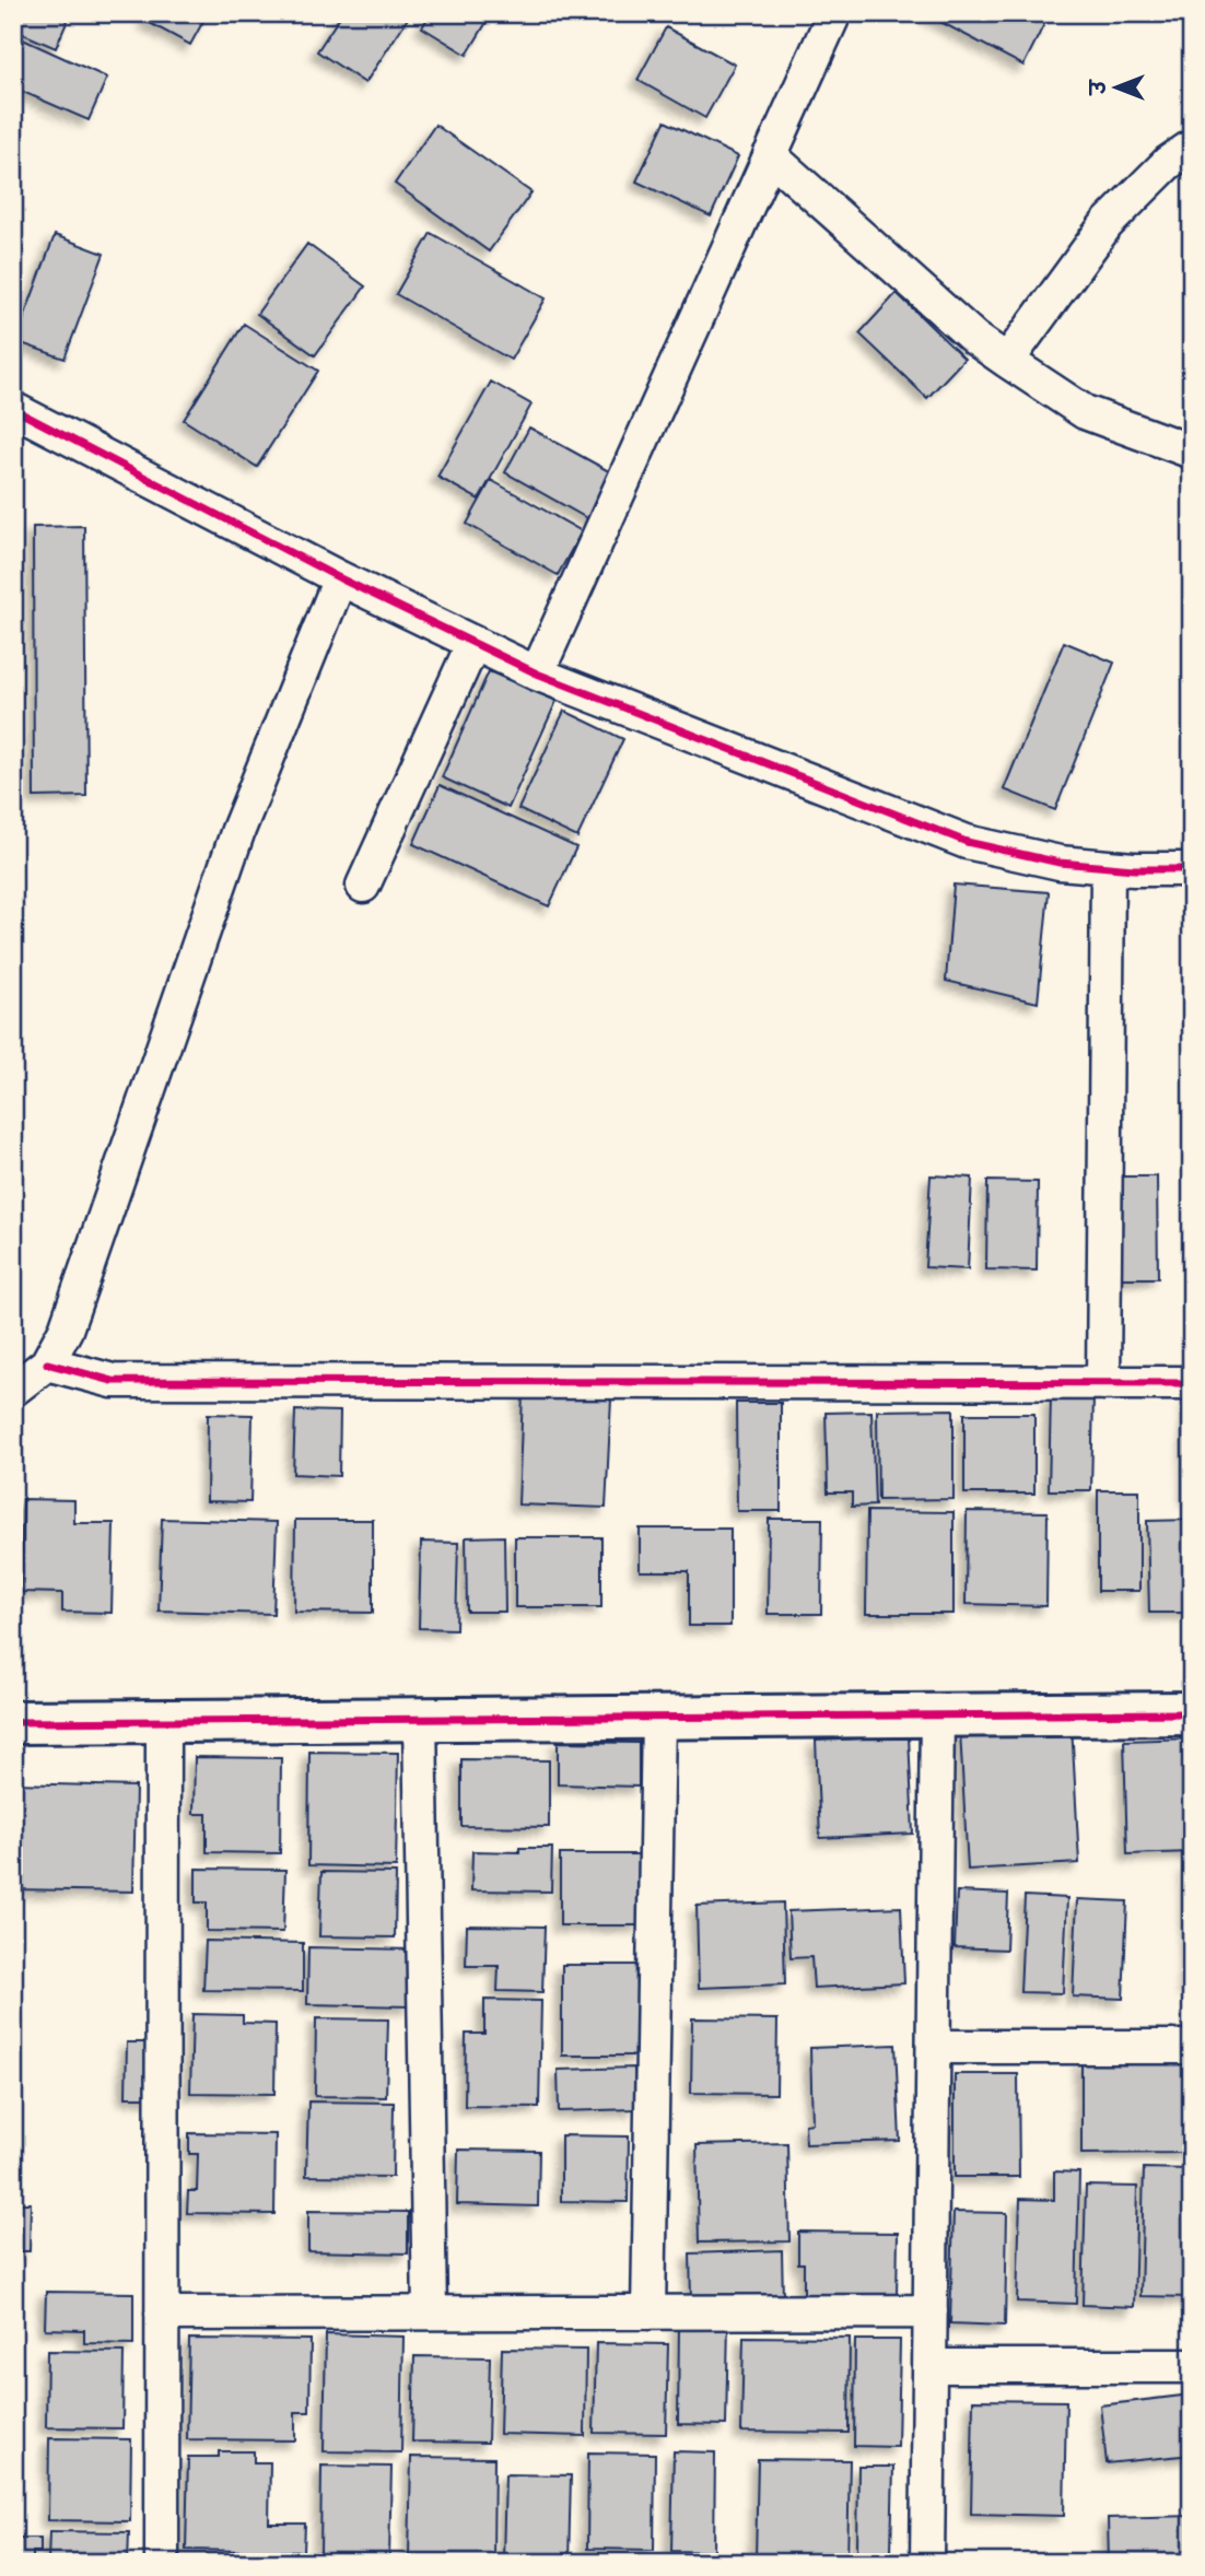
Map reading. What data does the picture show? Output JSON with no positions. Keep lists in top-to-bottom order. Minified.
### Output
{"north":"left"}
